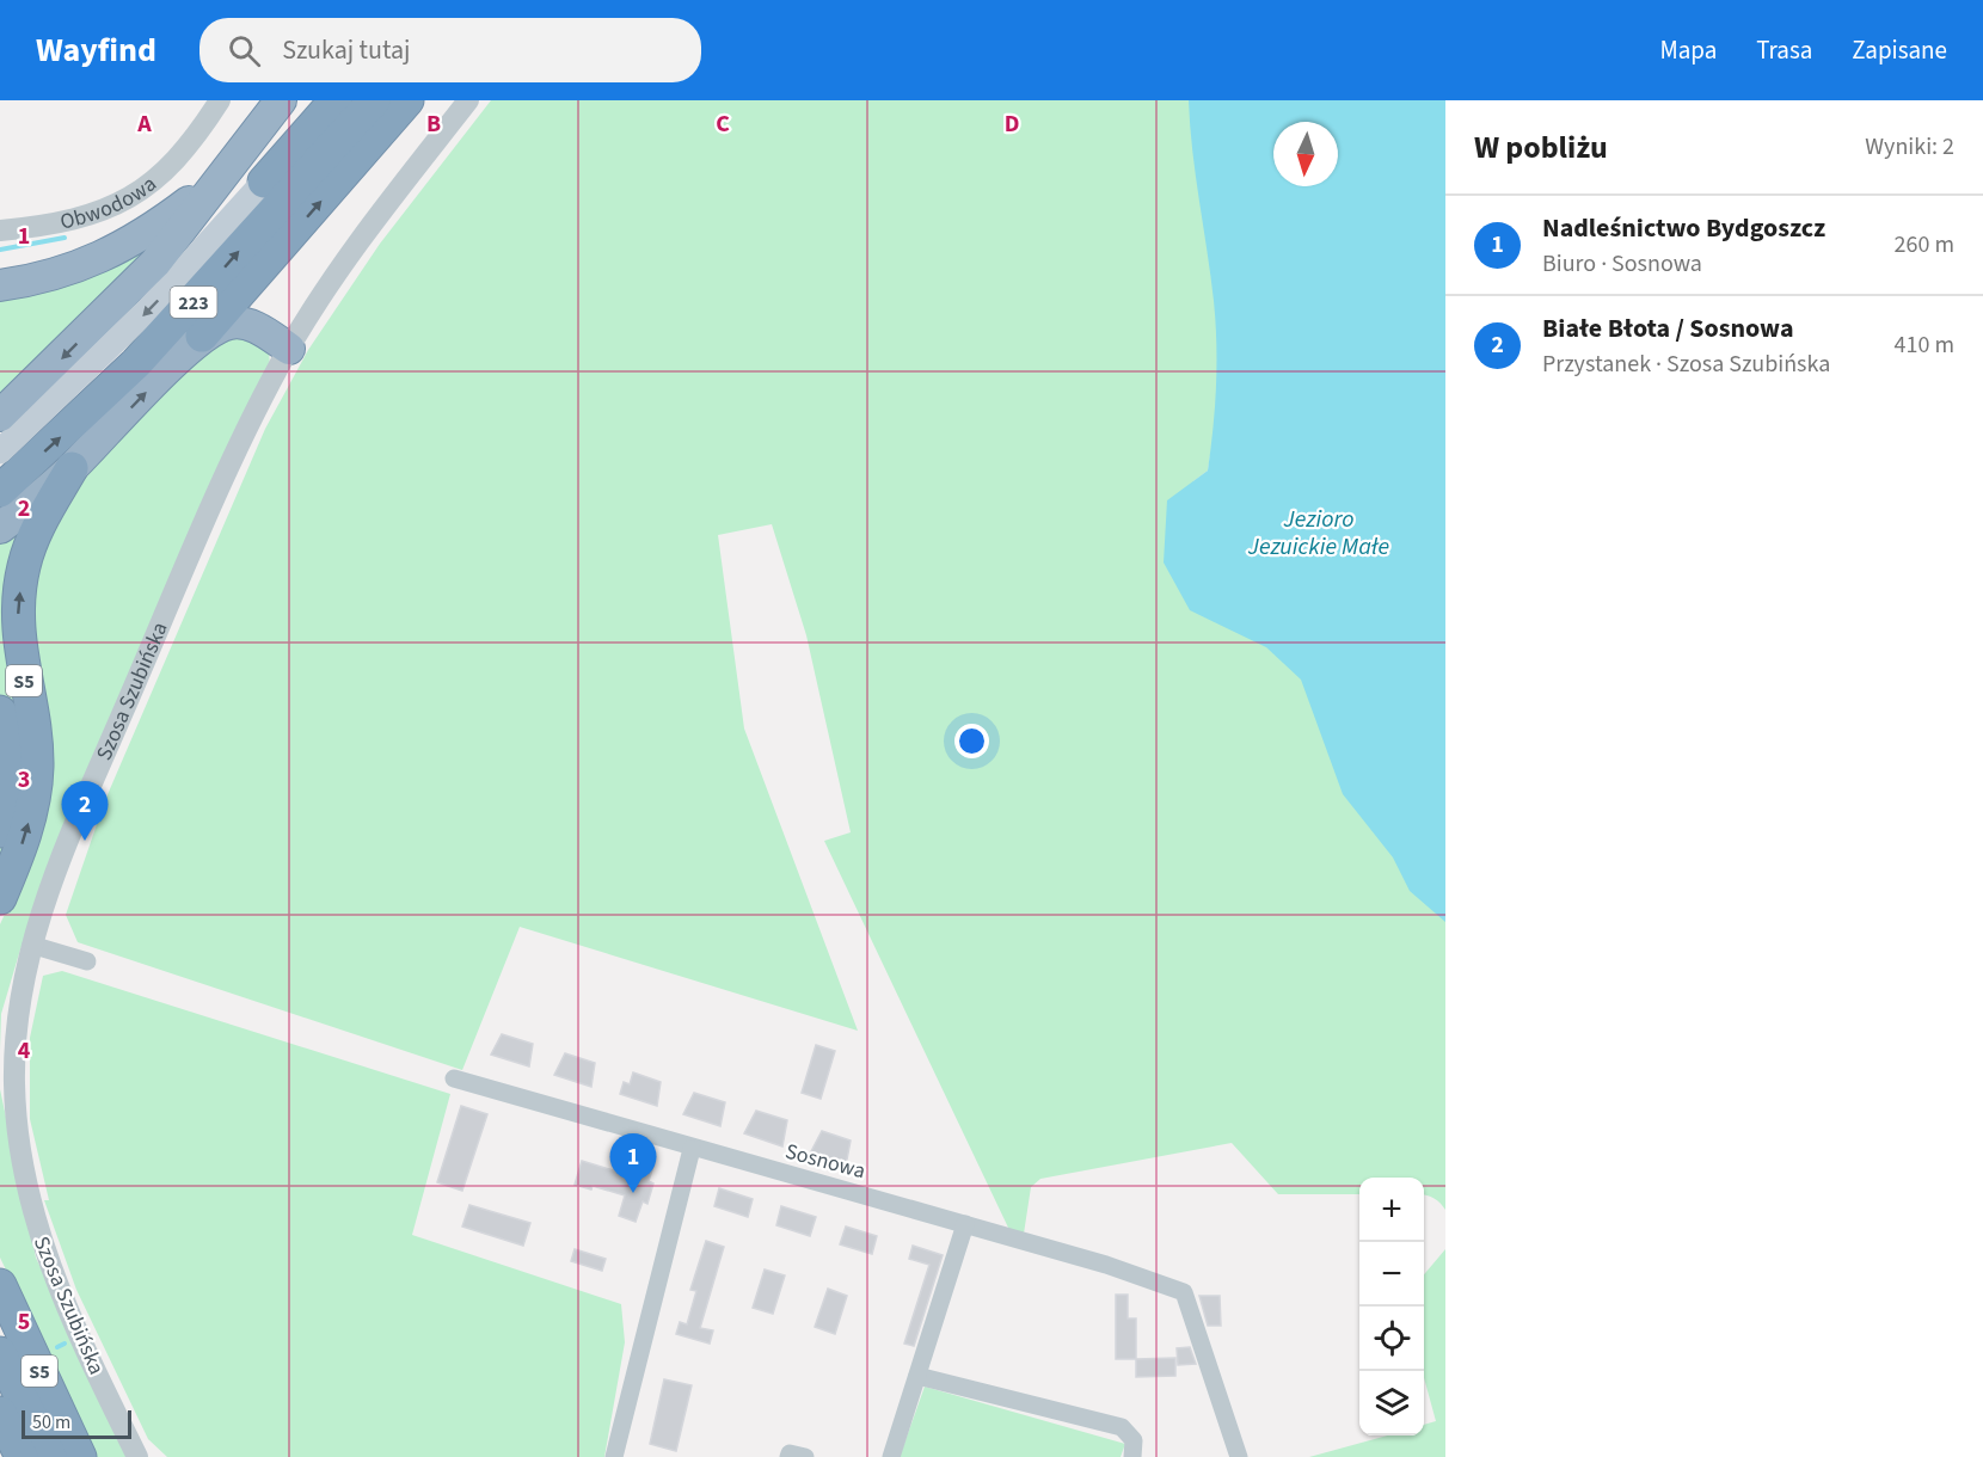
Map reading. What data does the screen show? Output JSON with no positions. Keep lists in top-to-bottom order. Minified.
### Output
{"streets":{"highway":["223","S5"],"street":["Obwodowa","Szosa Szubińska","Sosnowa"]},"water":["Jezioro Jezuickie Małe"],"scale_bar":"50 m","north":"bottom","page":{"header":"Wayfind","search":"Szukaj tutaj","nav":["Mapa","Trasa","Zapisane"],"heading":["W pobliżu","Wyniki: 2"],"list":[{"mark":"1","name":"Nadleśnictwo Bydgoszcz","note":"Biuro · Sosnowa","value":"260 m"},{"mark":"2","name":"Białe Błota / Sosnowa","note":"Przystanek · Szosa Szubińska","value":"410 m"}],"pins":["2","1"],"map_buttons":["+","−"],"scale":"50 m"},"grid":{"columns":["A","B","C","D"],"rows":["1","2","3","4","5"]}}
